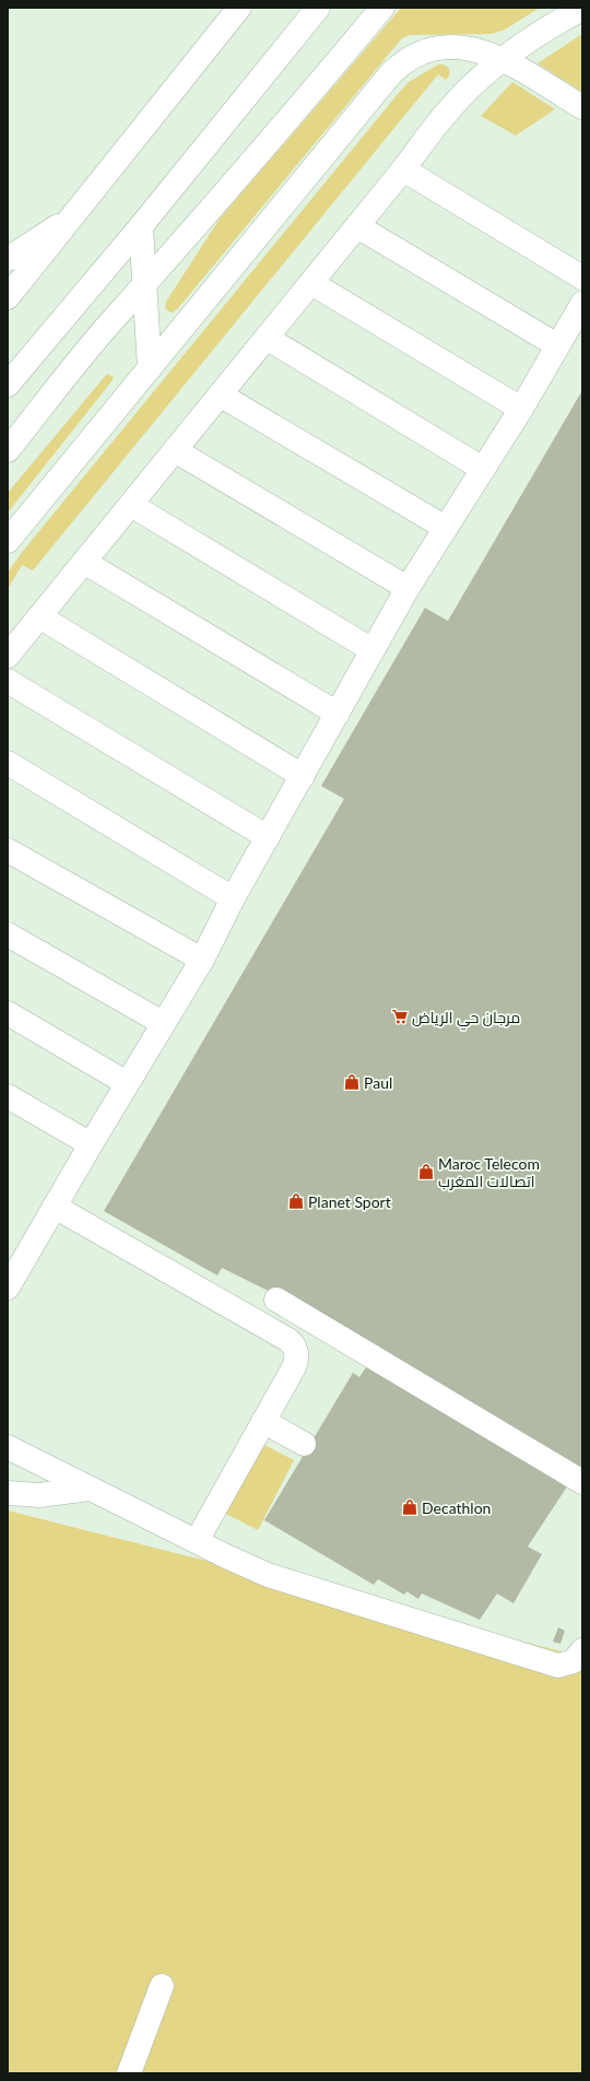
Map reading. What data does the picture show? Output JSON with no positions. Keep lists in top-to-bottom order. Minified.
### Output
{"places":{"supermarket":["مرجان حي الرياض"],"shop":["Paul","Maroc Telecom اتصالات المغرب","Planet Sport","Decathlon"]}}
